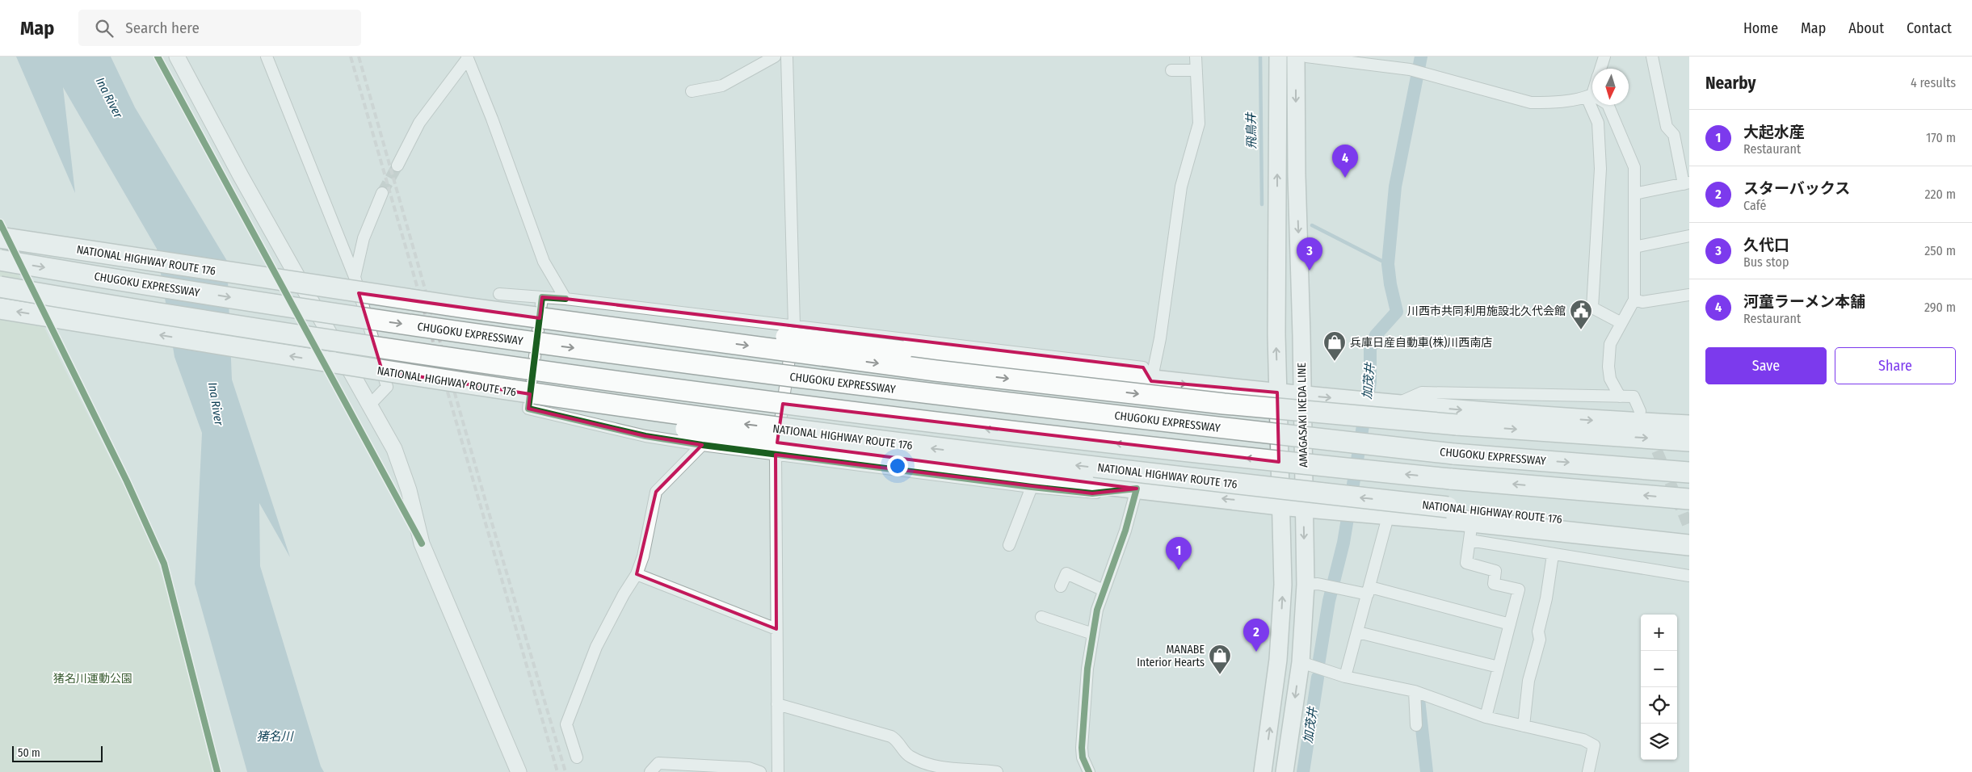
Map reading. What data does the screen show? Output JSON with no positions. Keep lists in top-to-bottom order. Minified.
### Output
{"streets":{"highway":["NATIONAL HIGHWAY ROUTE 176","CHUGOKU EXPRESSWAY"],"main road":["AMAGASAKI IKEDA LINE"]},"water":["Ina River","飛鳥井","加茂井","猪名川"],"parks":["猪名川運動公園"],"places":{"public building":["川西市共同利用施設北久代会館"],"shop":["兵庫日産自動車(株)川西南店","MANABE Interior Hearts"]},"scale_bar":"50 m","north":"bottom","page":{"header":"Map","search":"Search here","nav":["Home","Map","About","Contact"],"heading":["Nearby","4 results"],"list":[{"mark":"1","name":"大起水産","note":"Restaurant","value":"170 m"},{"mark":"2","name":"スターバックス","note":"Café","value":"220 m"},{"mark":"3","name":"久代口","note":"Bus stop","value":"250 m"},{"mark":"4","name":"河童ラーメン本舗","note":"Restaurant","value":"290 m"}],"pins":["4","3","1","2"],"buttons":["Save","Share"],"map_buttons":["+","−"],"scale":"50 m"}}
